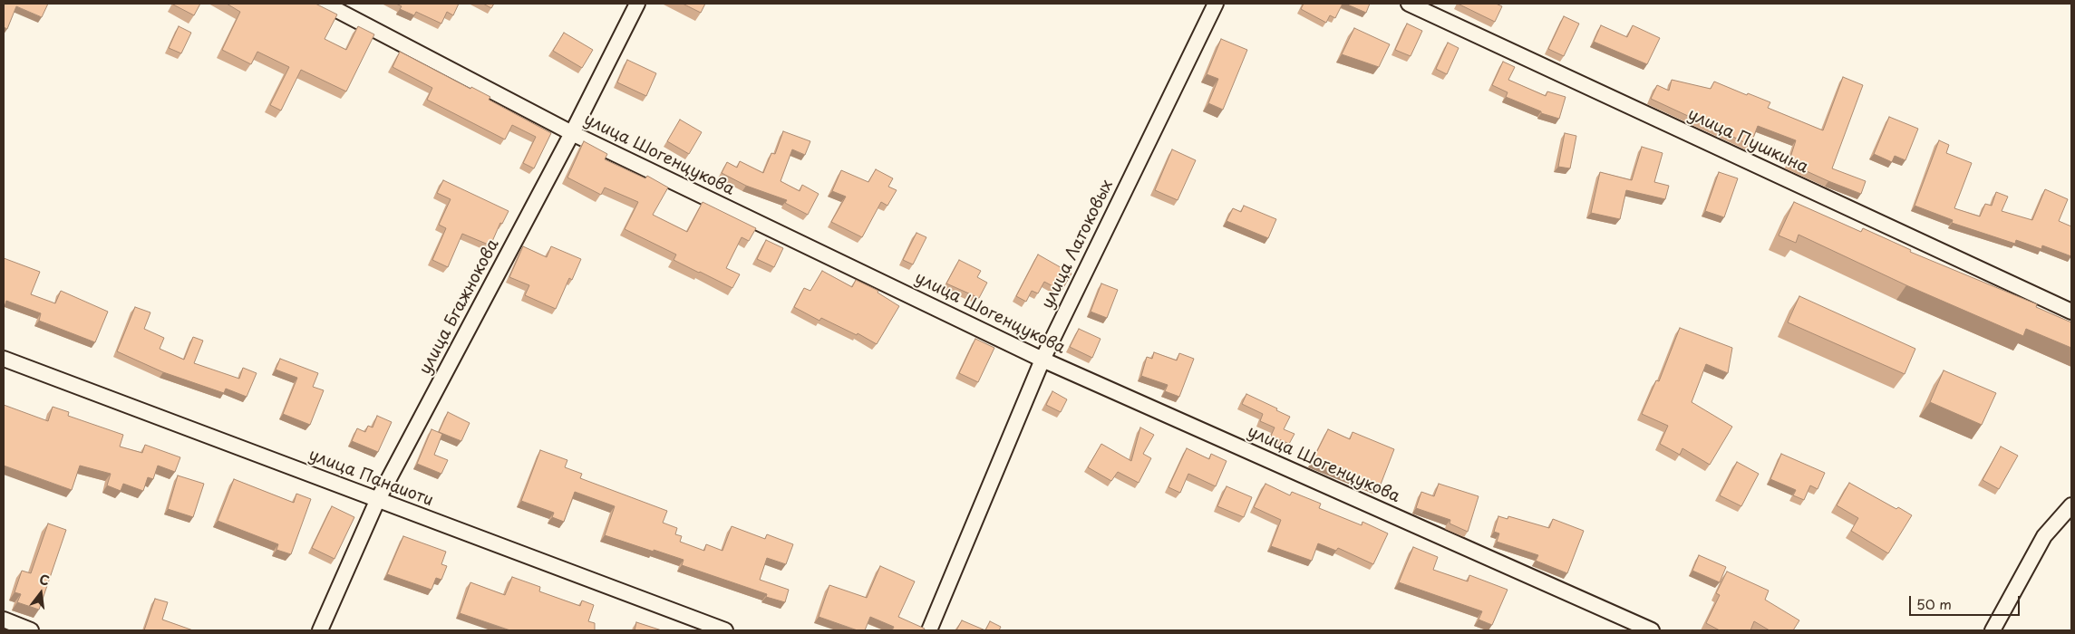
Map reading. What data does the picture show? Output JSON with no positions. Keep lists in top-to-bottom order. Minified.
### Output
{"streets":{"street":["улица Пушкина","улица Шогенцукова","улица Латоковых","улица Бгажнокова","улица Панаиоти"]},"crossings":[["улица Шогенцукова","улица Латоковых"],["улица Шогенцукова","улица Бгажнокова"],["улица Бгажнокова","улица Панаиоти"]],"scale_bar":"50 m","north":"top"}
